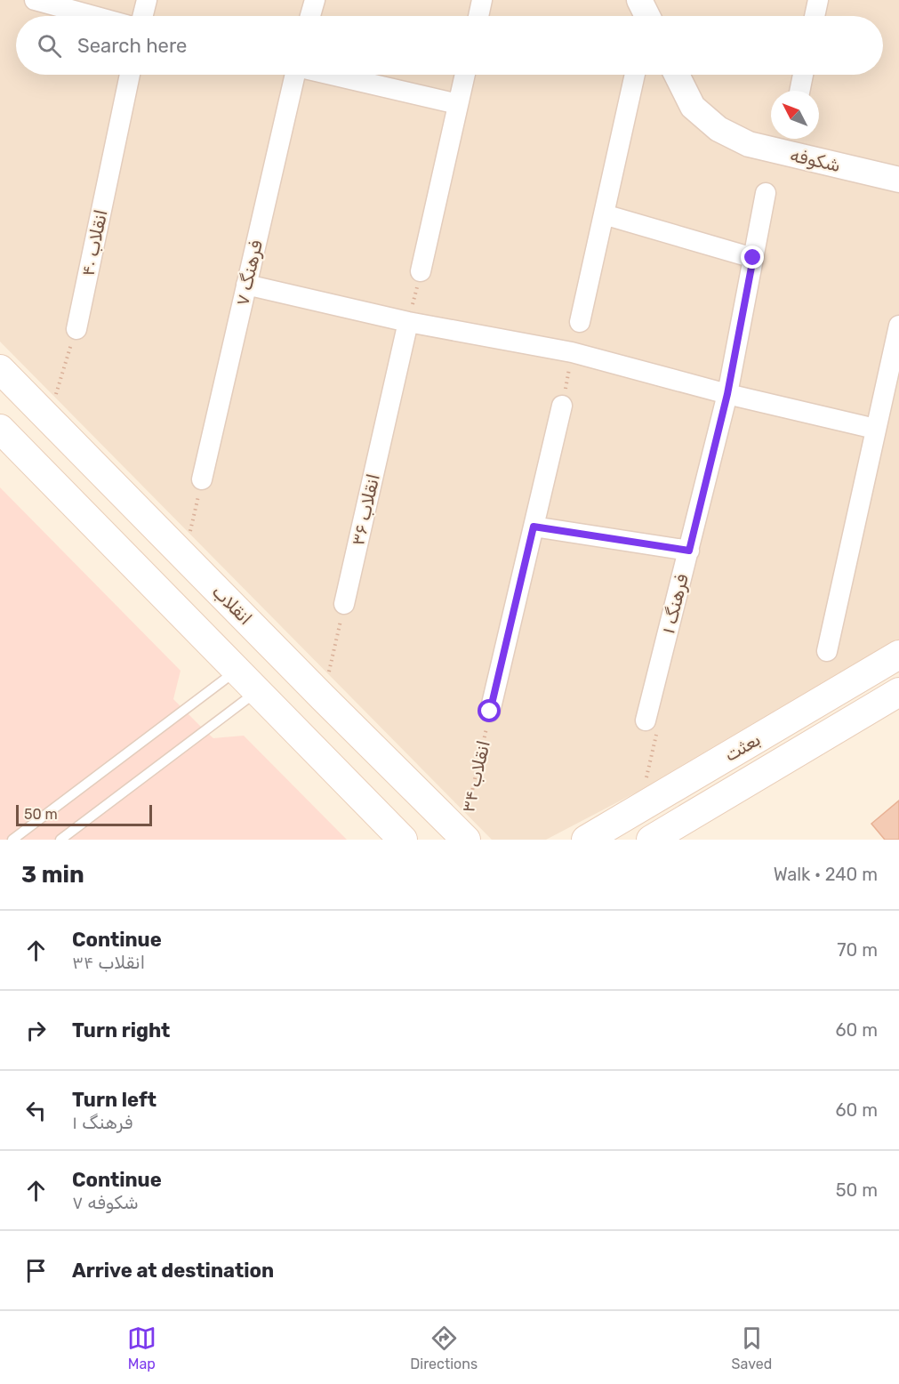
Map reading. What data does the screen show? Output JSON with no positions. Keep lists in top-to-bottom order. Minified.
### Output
{"streets":{"main road":["انقلاب","بعثت"],"street":["شکوفه","انقلاب ۴۰","فرهنگ ۷","انقلاب ۳۶","فرهنگ ۱"],"path":["انقلاب ۳۴"]},"crossings":[["انقلاب","انقلاب ۳۴"]],"scale_bar":"50 m","north":"top left","page":{"search":"Search here","scale":"50 m","heading":["3 min","Walk · 240 m"],"list":[["Continue","انقلاب ۳۴","70 m"],["Turn right","60 m"],["Turn left","فرهنگ ۱","60 m"],["Continue","شکوفه ۷","50 m"],"Arrive at destination"],"nav":["Map","Directions","Saved"]}}
